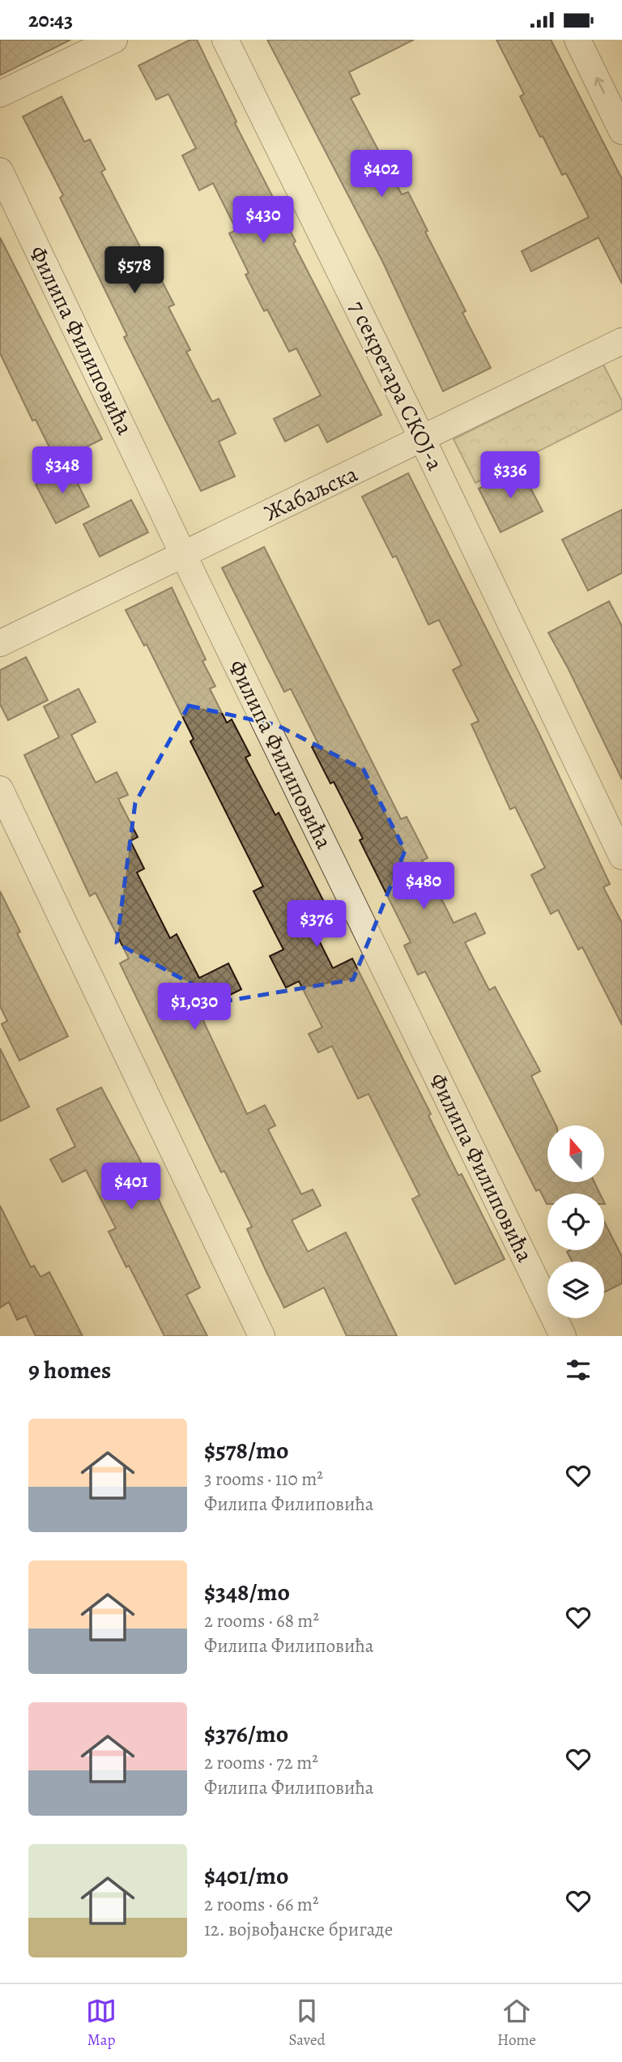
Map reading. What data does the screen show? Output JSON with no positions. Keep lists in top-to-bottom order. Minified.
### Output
{"streets":{"street":["Филипа Филиповића","7 секретара СКОЈ-а","Жабаљска"]},"crossings":[["Филипа Филиповића","Жабаљска"],["7 секретара СКОЈ-а","Жабаљска"]],"north":"top","page":{"status":"20:43","price":["$402","$430","$578","$348","$336","$480","$376","$1,030","$401"],"heading":"9 homes","list":[{"name":"$578/mo","note":"3 rooms · 110 m² · Филипа Филиповића"},{"name":"$348/mo","note":"2 rooms · 68 m² · Филипа Филиповића"},{"name":"$376/mo","note":"2 rooms · 72 m² · Филипа Филиповића"},{"name":"$401/mo","note":"2 rooms · 66 m² · 12. војвођанске бригаде"}],"tabs":["Map","Saved","Home"]}}
